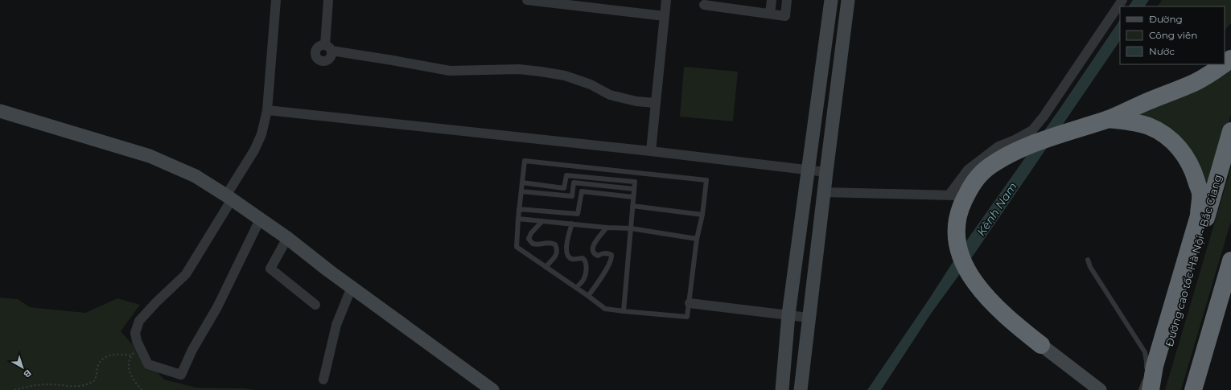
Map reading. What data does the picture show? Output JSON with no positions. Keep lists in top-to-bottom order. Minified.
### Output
{"streets":{"highway":["Đường cao tốc Hà Nội - Bắc Giang"]},"water":["Kênh Nam"],"legend":["Đường","Công viên","Nước"],"north":"bottom right"}
